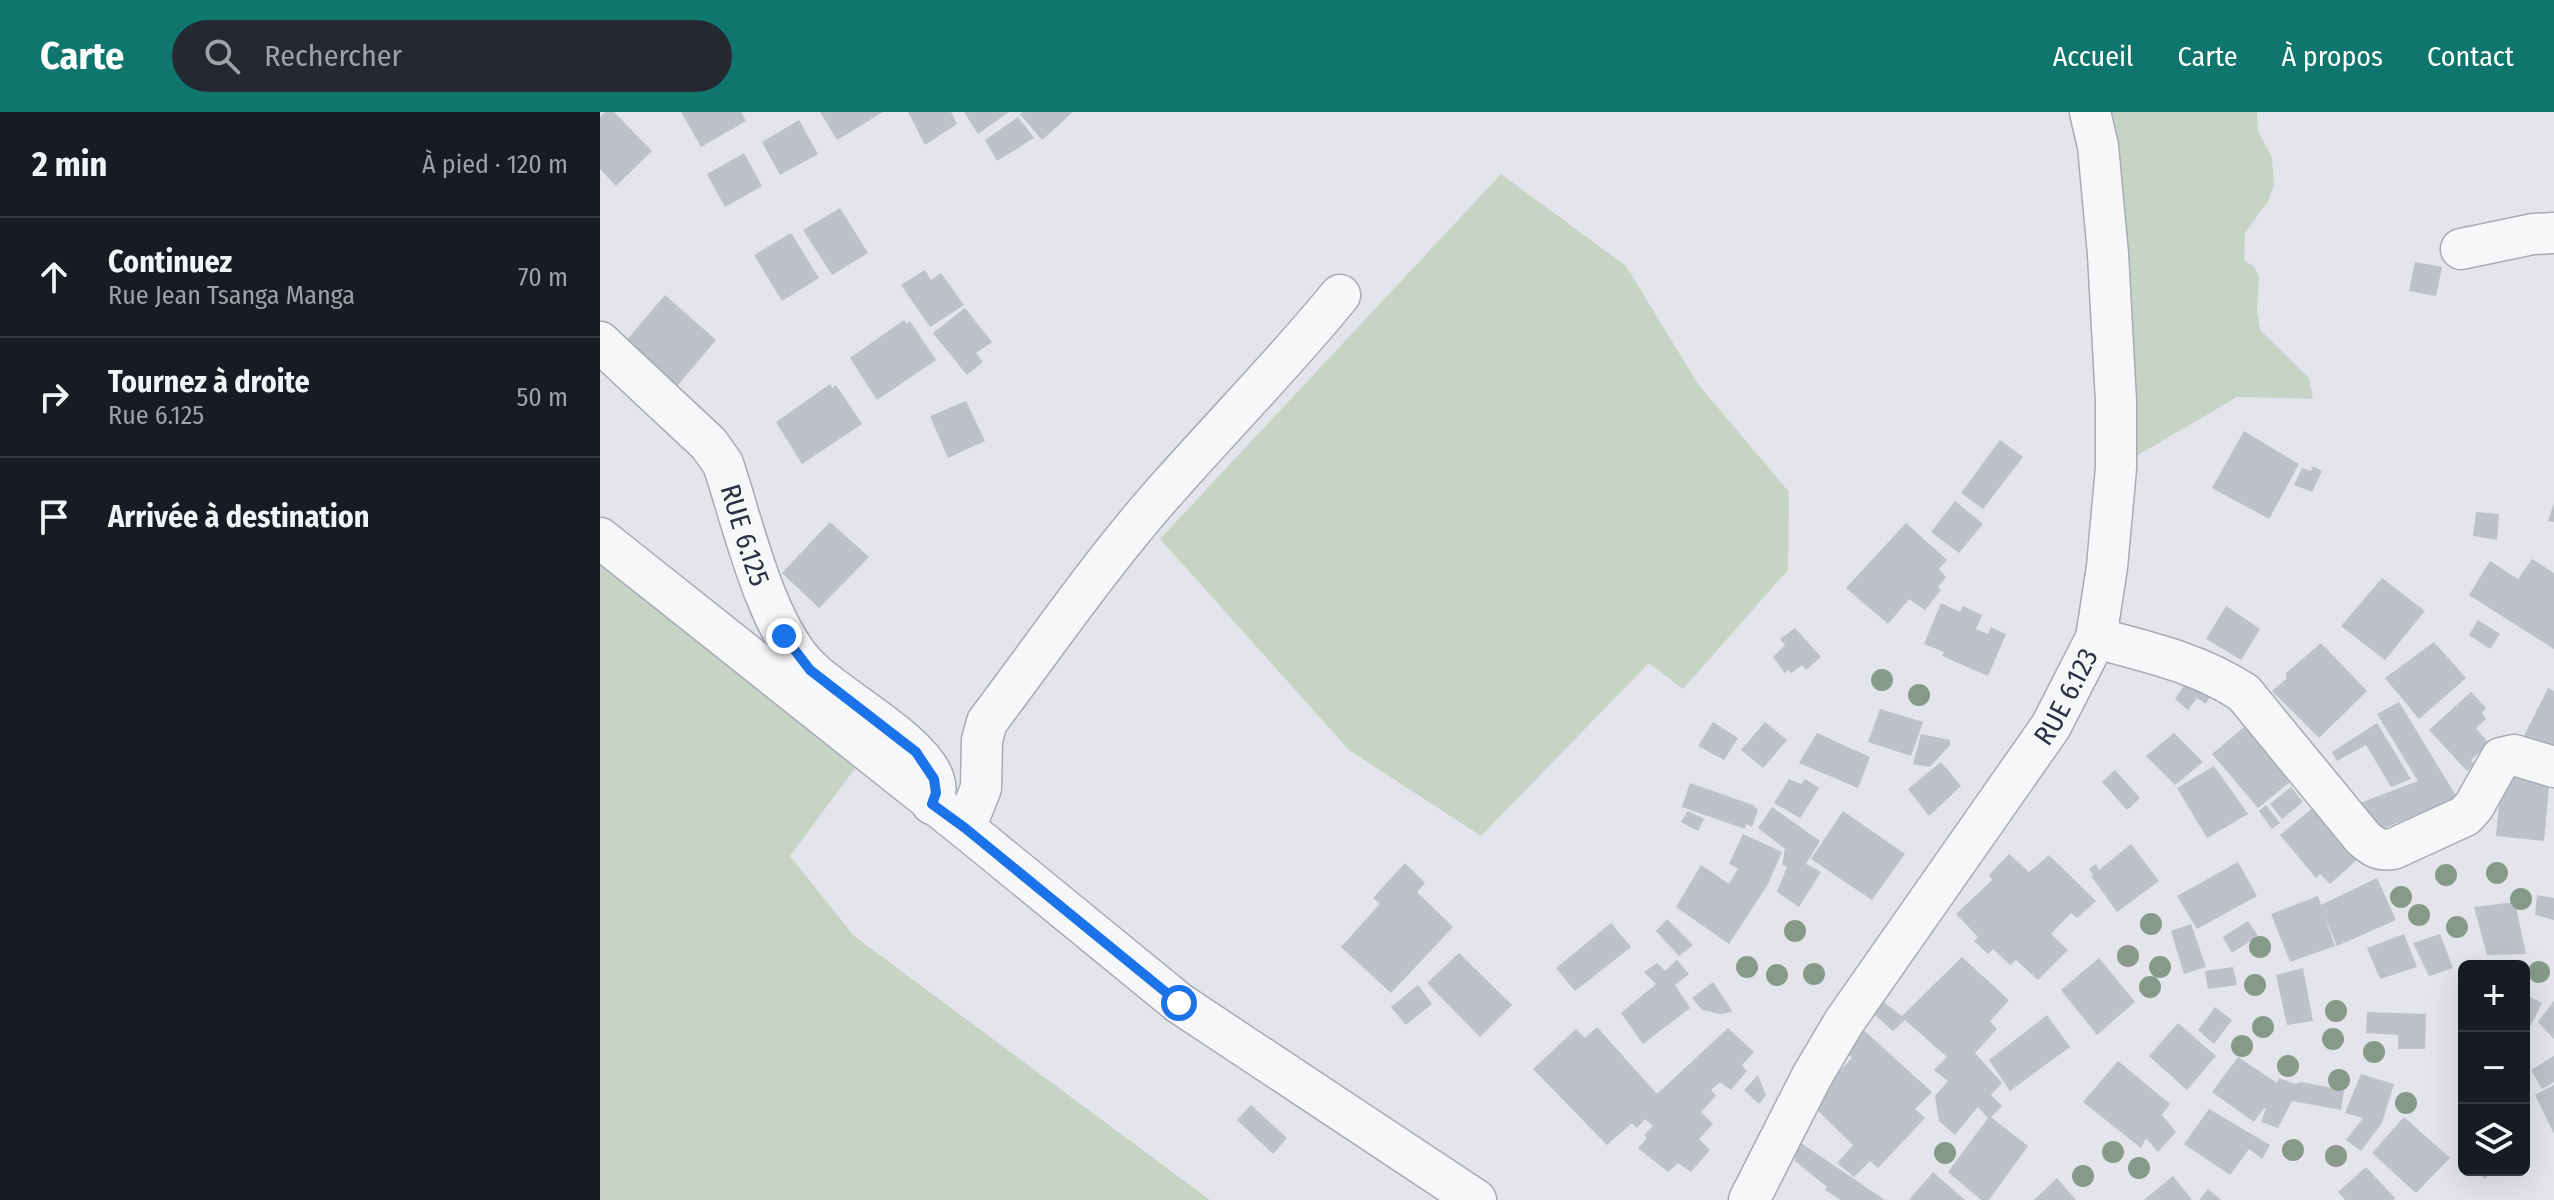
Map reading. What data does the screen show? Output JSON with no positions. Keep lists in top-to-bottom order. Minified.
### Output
{"streets":{"street":["RUE 6.125","RUE 6.123"]},"page":{"header":"Carte","search":"Rechercher","nav":["Accueil","Carte","À propos","Contact"],"heading":["2 min","À pied · 120 m"],"list":[["Continuez","Rue Jean Tsanga Manga","70 m"],["Tournez à droite","Rue 6.125","50 m"],"Arrivée à destination"],"map_buttons":["+","−"]}}
